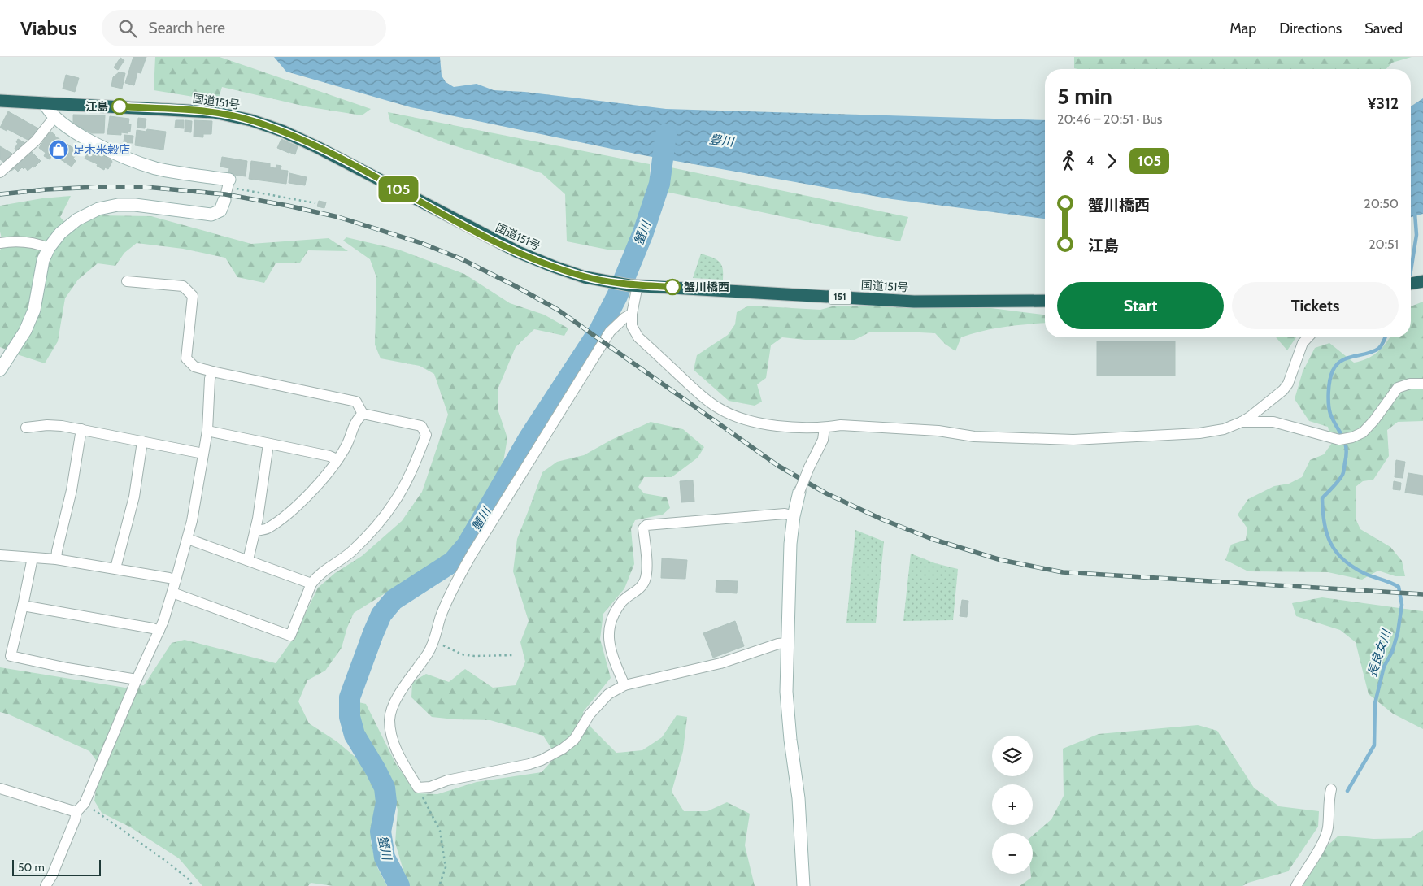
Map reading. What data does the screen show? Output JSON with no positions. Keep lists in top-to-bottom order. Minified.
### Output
{"streets":{"highway":["国道151号","151"]},"water":["豊川","蟹川","長良女川"],"places":{"other":["江島","蟹川橋西"],"shop":["足木米穀店"]},"lines":["bus line 105"],"scale_bar":"50 m","page":{"header":"Viabus","search":"Search here","nav":["Map","Directions","Saved"],"on_map":"105","heading":["5 min","20:46 – 20:51 · Bus","¥312"],"legs":["4","105"],"list":[{"name":"蟹川橋西","value":"20:50"},{"name":"江島","value":"20:51"}],"buttons":["Start","Tickets"],"map_buttons":["+","−"],"scale":"50 m"}}
